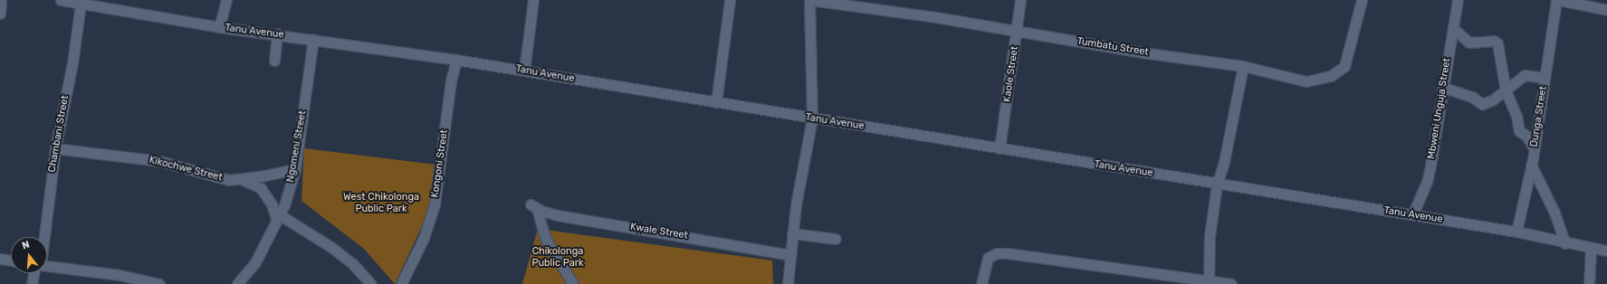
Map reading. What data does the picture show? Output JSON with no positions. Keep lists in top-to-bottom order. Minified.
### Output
{"streets":{"street":["Tanu Avenue","Tumbatu Street","Kaole Street","Mbweni Unguja Street","Dunga Street","Chambani Street","Ngomeni Street","Kongoni Street","Kikochwe Street","Kwale Street"]},"crossings":[["Tanu Avenue","Kaole Street"],["Tanu Avenue","Mbweni Unguja Street"],["Tanu Avenue","Dunga Street"],["Tanu Avenue","Chambani Street"],["Tanu Avenue","Ngomeni Street"],["Tanu Avenue","Kongoni Street"],["Tumbatu Street","Kaole Street"],["Chambani Street","Kikochwe Street"],["Ngomeni Street","Kikochwe Street"]],"parks":["West Chikolonga Public Park","Chikolonga Public Park"],"north":"top"}
